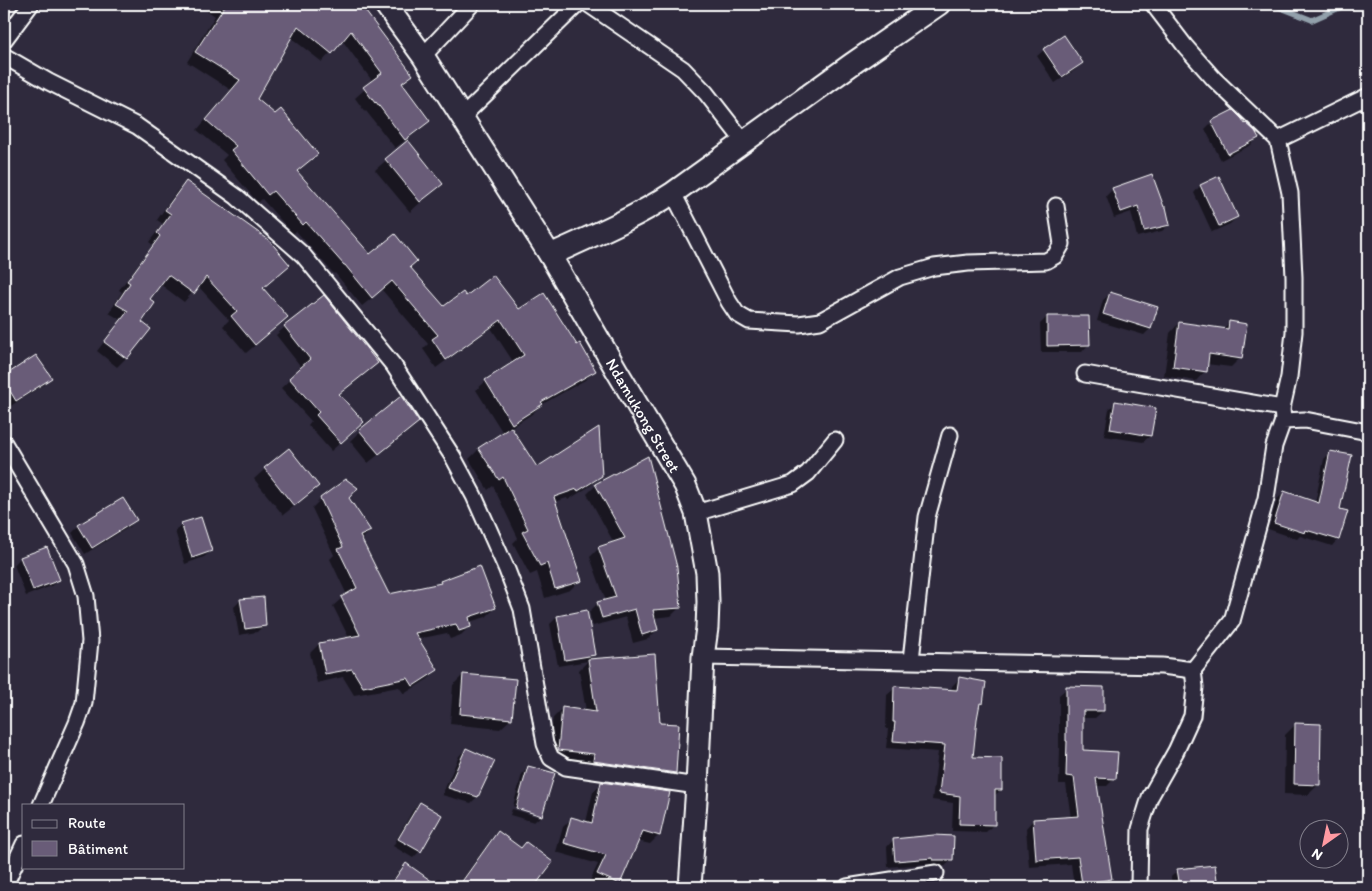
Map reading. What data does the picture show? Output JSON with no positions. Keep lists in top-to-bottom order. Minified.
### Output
{"streets":{"main road":["Ndamukong Street"]},"legend":["Route","Bâtiment"],"north":"bottom left"}
